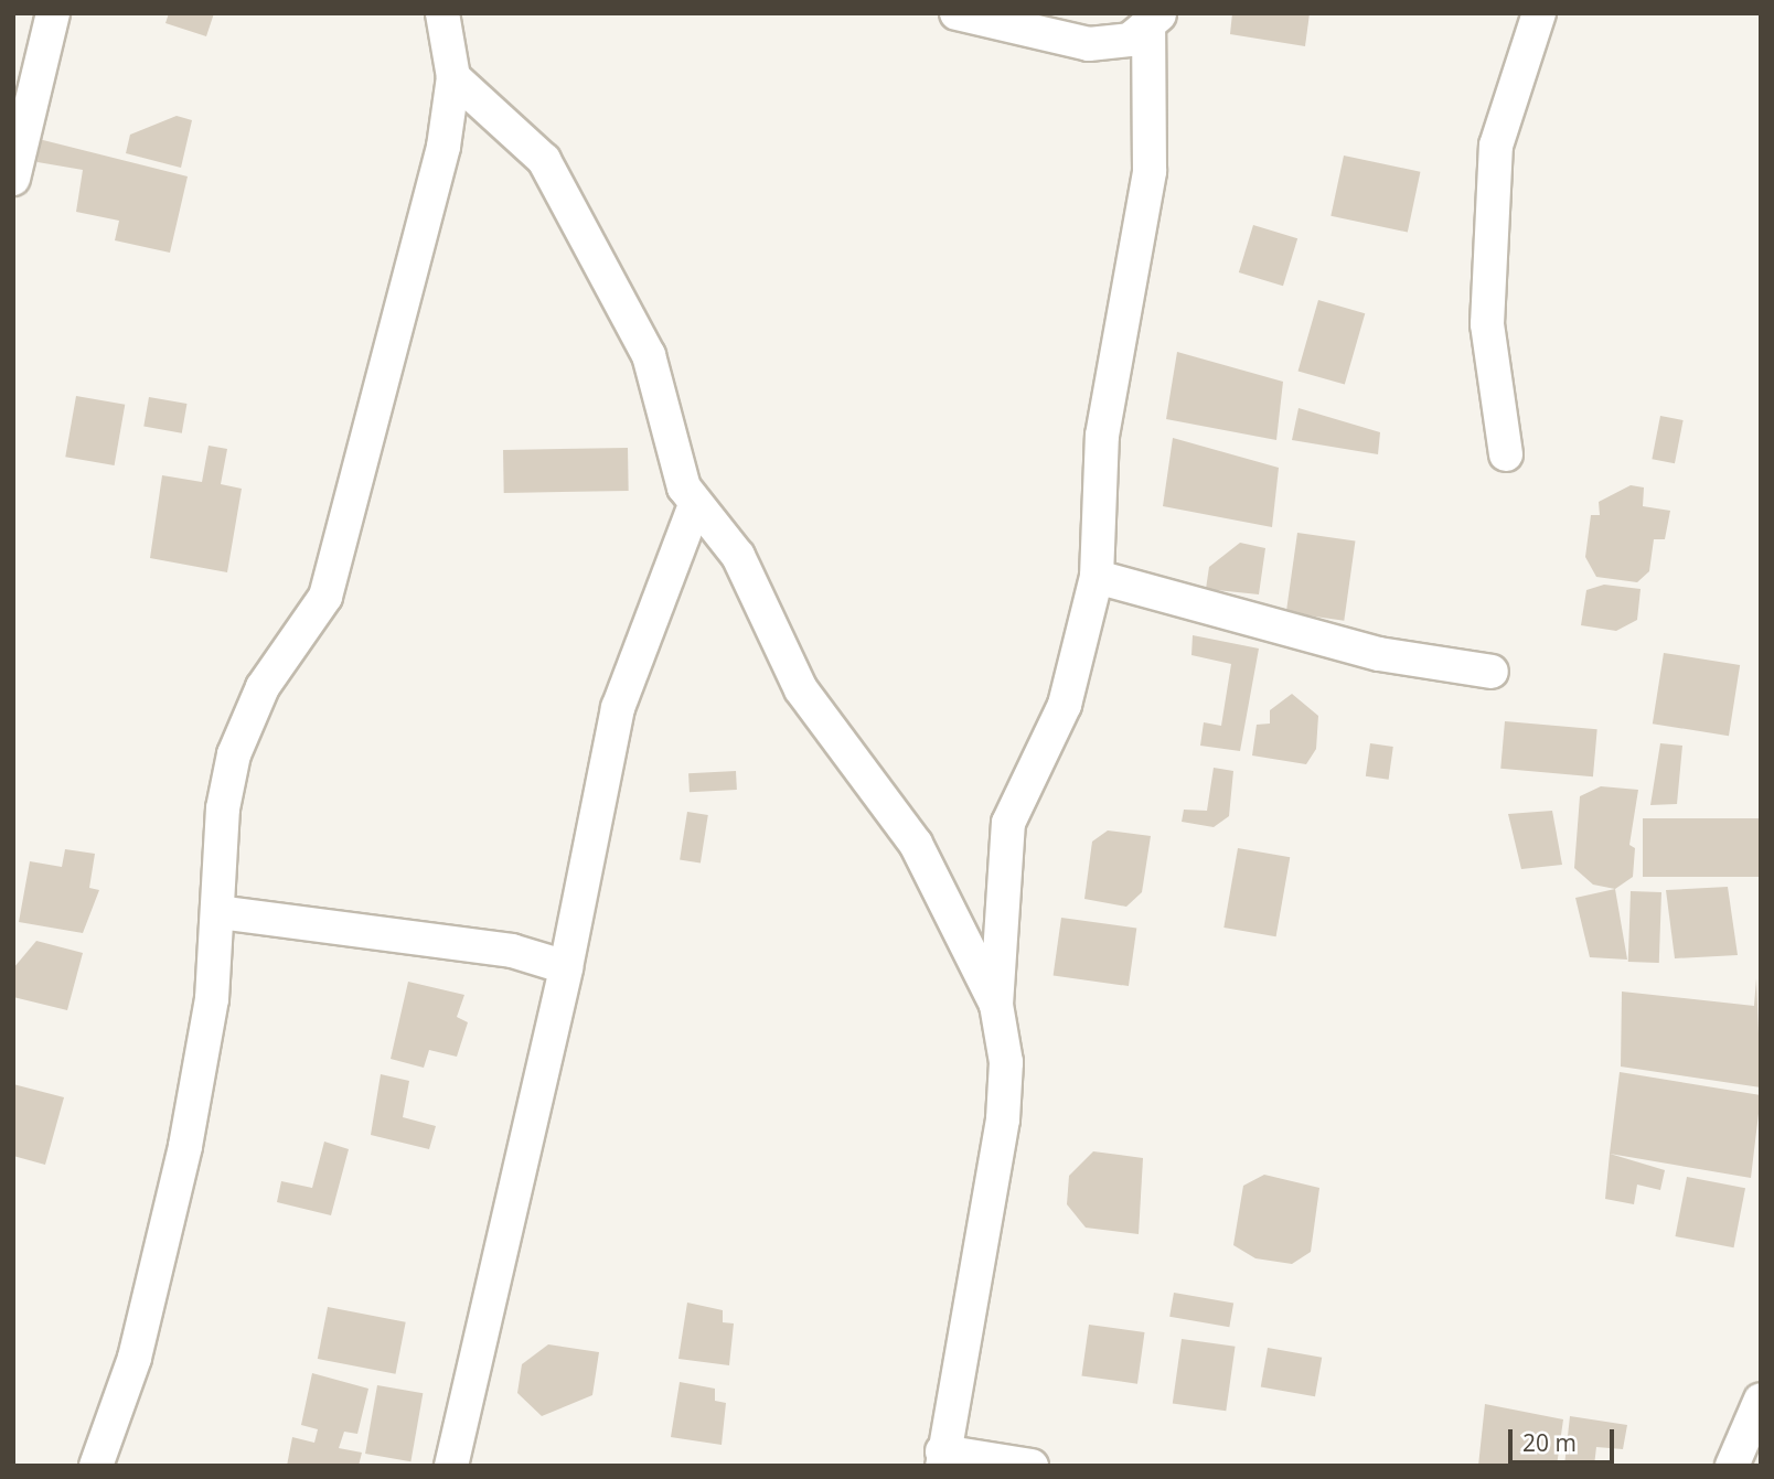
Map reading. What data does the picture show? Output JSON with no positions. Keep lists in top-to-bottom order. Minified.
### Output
{"scale_bar":"20 m"}
